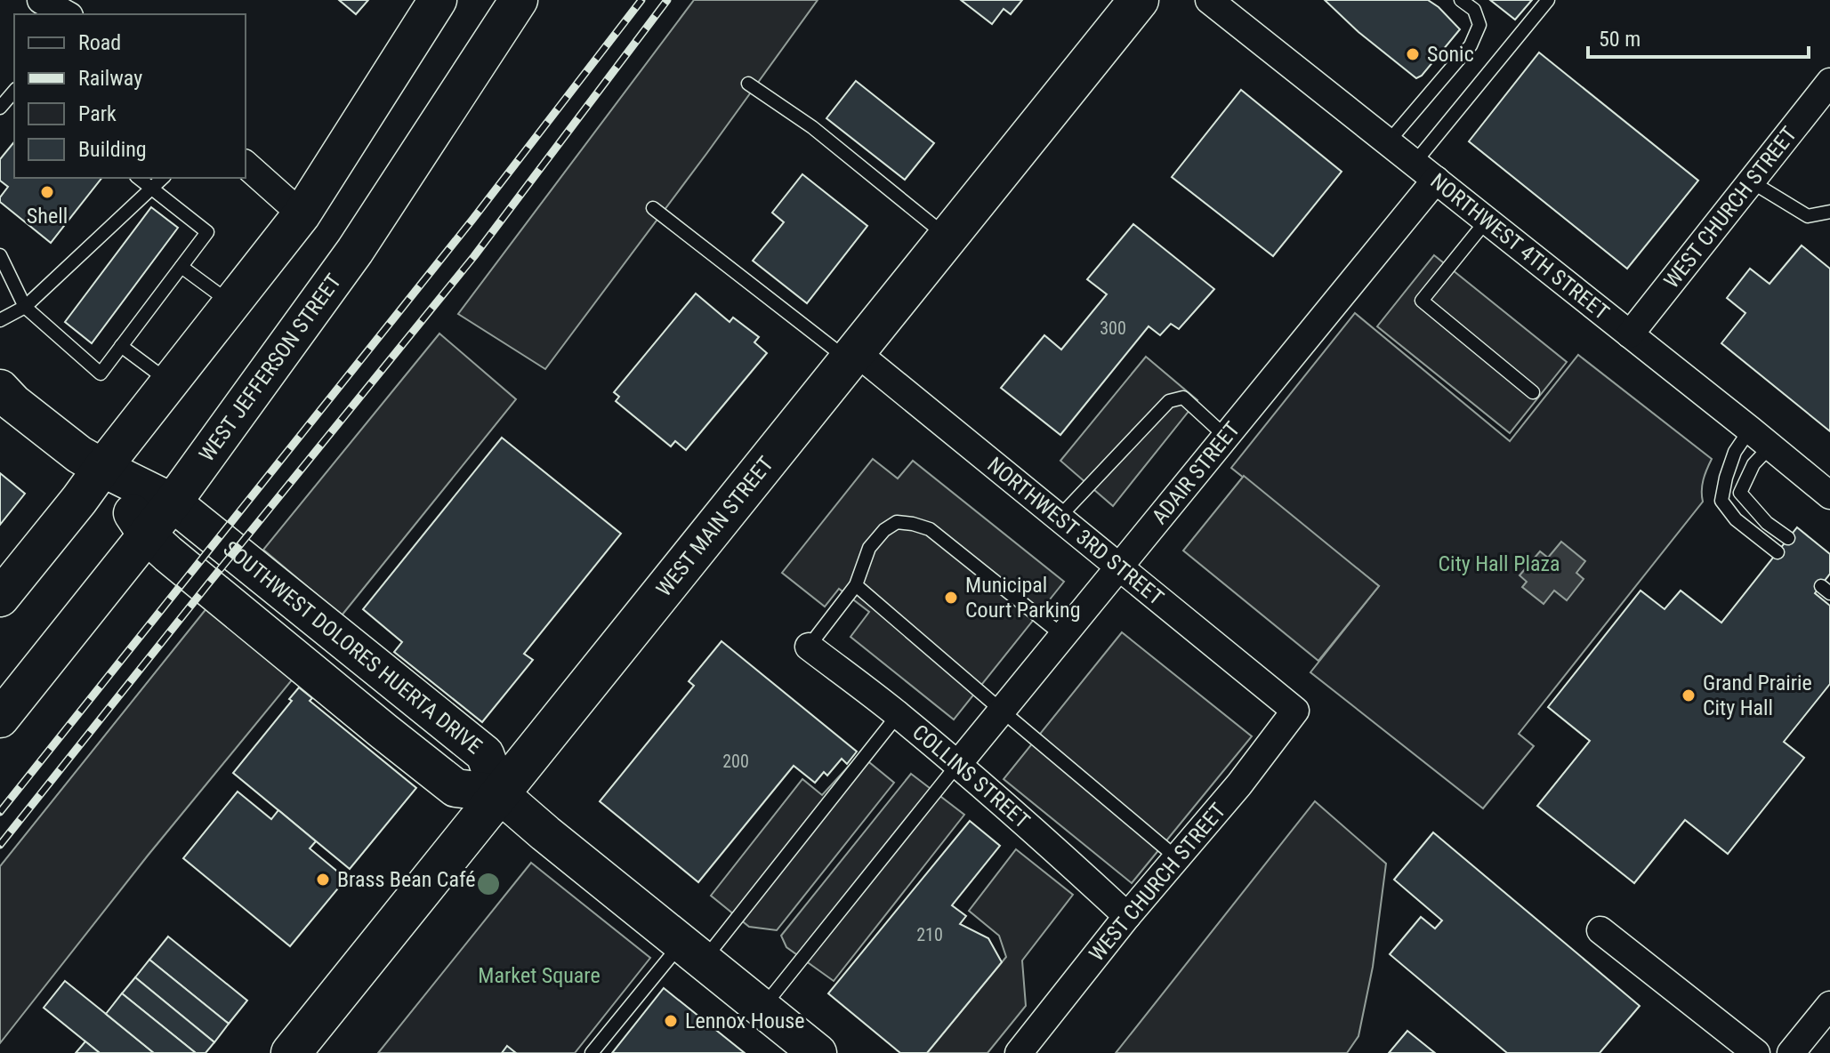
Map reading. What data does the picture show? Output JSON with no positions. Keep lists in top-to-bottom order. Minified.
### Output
{"streets":{"main road":["WEST JEFFERSON STREET","WEST MAIN STREET","SOUTHWEST DOLORES HUERTA DRIVE"],"street":["WEST CHURCH STREET","NORTHWEST 4TH STREET","ADAIR STREET","NORTHWEST 3RD STREET","COLLINS STREET"]},"crossings":[["WEST CHURCH STREET","NORTHWEST 4TH STREET"],["WEST CHURCH STREET","NORTHWEST 3RD STREET"],["WEST CHURCH STREET","COLLINS STREET"],["NORTHWEST 4TH STREET","ADAIR STREET"],["WEST JEFFERSON STREET","SOUTHWEST DOLORES HUERTA DRIVE"],["ADAIR STREET","NORTHWEST 3RD STREET"],["ADAIR STREET","COLLINS STREET"],["WEST MAIN STREET","NORTHWEST 3RD STREET"],["WEST MAIN STREET","SOUTHWEST DOLORES HUERTA DRIVE"]],"parks":["City Hall Plaza","Market Square"],"places":["Sonic","Shell","Municipal Court Parking","Grand Prairie City Hall","Brass Bean Café","Lennox House"],"house_numbers":["300","200","210"],"legend":["Road","Railway","Park","Building"],"scale_bar":"50 m"}
